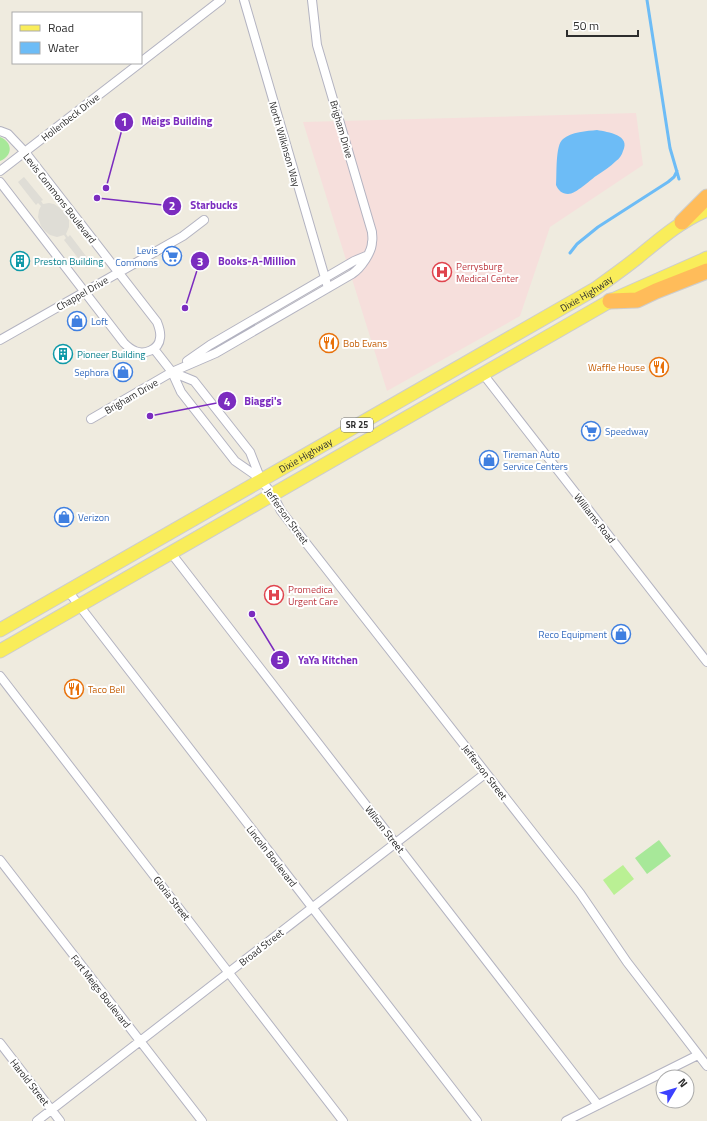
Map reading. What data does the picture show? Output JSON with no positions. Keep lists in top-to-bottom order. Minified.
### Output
{"streets":{"main road":["Dixie Highway","SR 25"],"street":["Hollenbeck Drive","Brigham Drive","North Wilkinson Way","Levis Commons Boulevard","Chappel Drive","Jefferson Street","Williams Road","Wilson Street","Lincoln Boulevard","Gloria Street","Broad Street","Fort Meigs Boulevard","Harold Street"]},"crossings":[["Hollenbeck Drive","Levis Commons Boulevard"],["Brigham Drive","North Wilkinson Way"],["Levis Commons Boulevard","Chappel Drive"],["Dixie Highway","Jefferson Street"],["Dixie Highway","Williams Road"],["Dixie Highway","Wilson Street"],["Dixie Highway","Lincoln Boulevard"],["Jefferson Street","Broad Street"],["Wilson Street","Broad Street"],["Lincoln Boulevard","Broad Street"],["Gloria Street","Broad Street"],["Broad Street","Fort Meigs Boulevard"],["Broad Street","Harold Street"]],"places":{"other":["Meigs Building","Starbucks","Books-A-Million","Biaggi's","YaYa Kitchen"],"supermarket":["Levis Commons","Speedway"],"building":["Preston Building","Pioneer Building"],"hospital":["Perrysburg Medical Center","Promedica Urgent Care"],"shop":["Loft","Sephora","Tireman Auto Service Centers","Verizon","Reco Equipment"],"restaurant":["Bob Evans","Waffle House","Taco Bell"]},"legend":["Road","Water"],"scale_bar":"50 m","north":"top right"}
